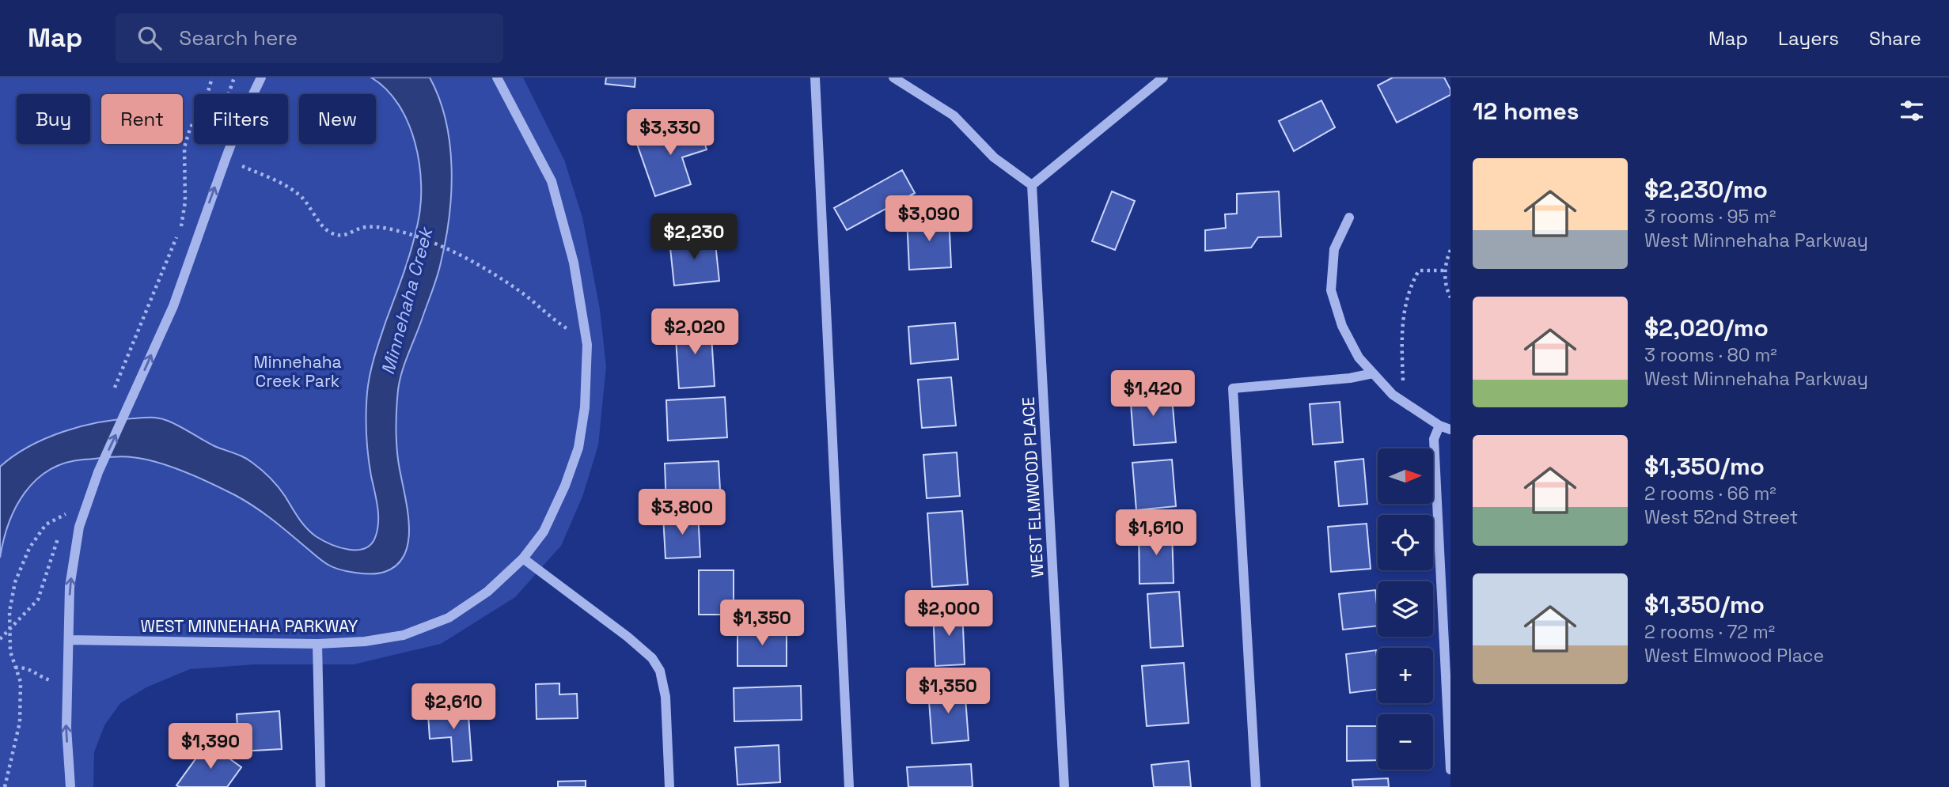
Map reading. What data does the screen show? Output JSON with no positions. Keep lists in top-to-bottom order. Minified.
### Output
{"streets":{"street":["WEST ELMWOOD PLACE","WEST MINNEHAHA PARKWAY"]},"water":["Minnehaha Creek"],"parks":["Minnehaha Creek Park"],"north":"right","page":{"header":"Map","search":"Search here","nav":["Map","Layers","Share"],"heading":"12 homes","chip":["Buy","Rent","Filters","New"],"price":["$3,330","$3,090","$2,230","$2,020","$1,420","$3,800","$1,610","$2,000","$1,350","$1,350","$2,610","$1,390"],"list":[{"name":"$2,230/mo","note":"3 rooms · 95 m² · West Minnehaha Parkway"},{"name":"$2,020/mo","note":"3 rooms · 80 m² · West Minnehaha Parkway"},{"name":"$1,350/mo","note":"2 rooms · 66 m² · West 52nd Street"},{"name":"$1,350/mo","note":"2 rooms · 72 m² · West Elmwood Place"}],"map_buttons":["+","−"]}}
